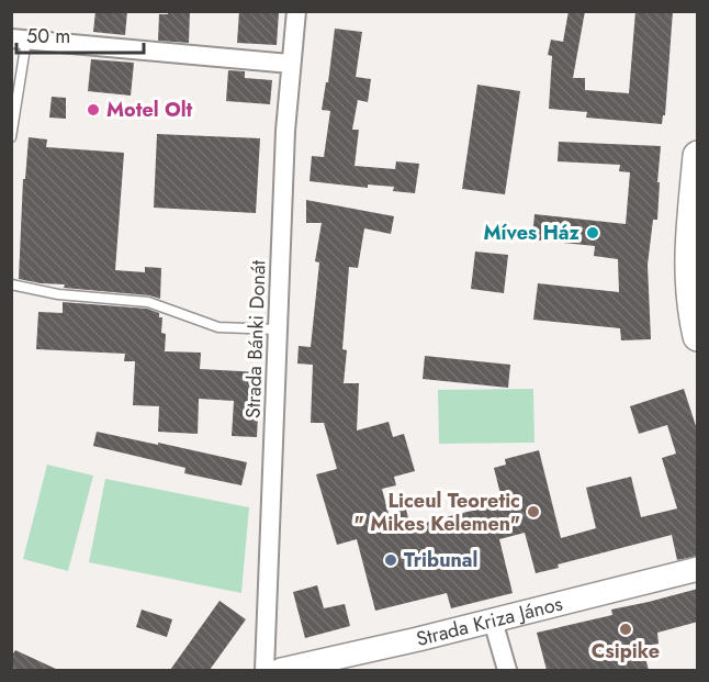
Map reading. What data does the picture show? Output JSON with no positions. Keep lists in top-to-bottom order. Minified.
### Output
{"streets":{"street":["Strada Bánki Donát","Strada Kriza János"]},"places":["Motel Olt","Míves Ház","Liceul Teoretic \" Mikes Kelemen\"","Tribunal","Csipike"],"scale_bar":"50 m"}
